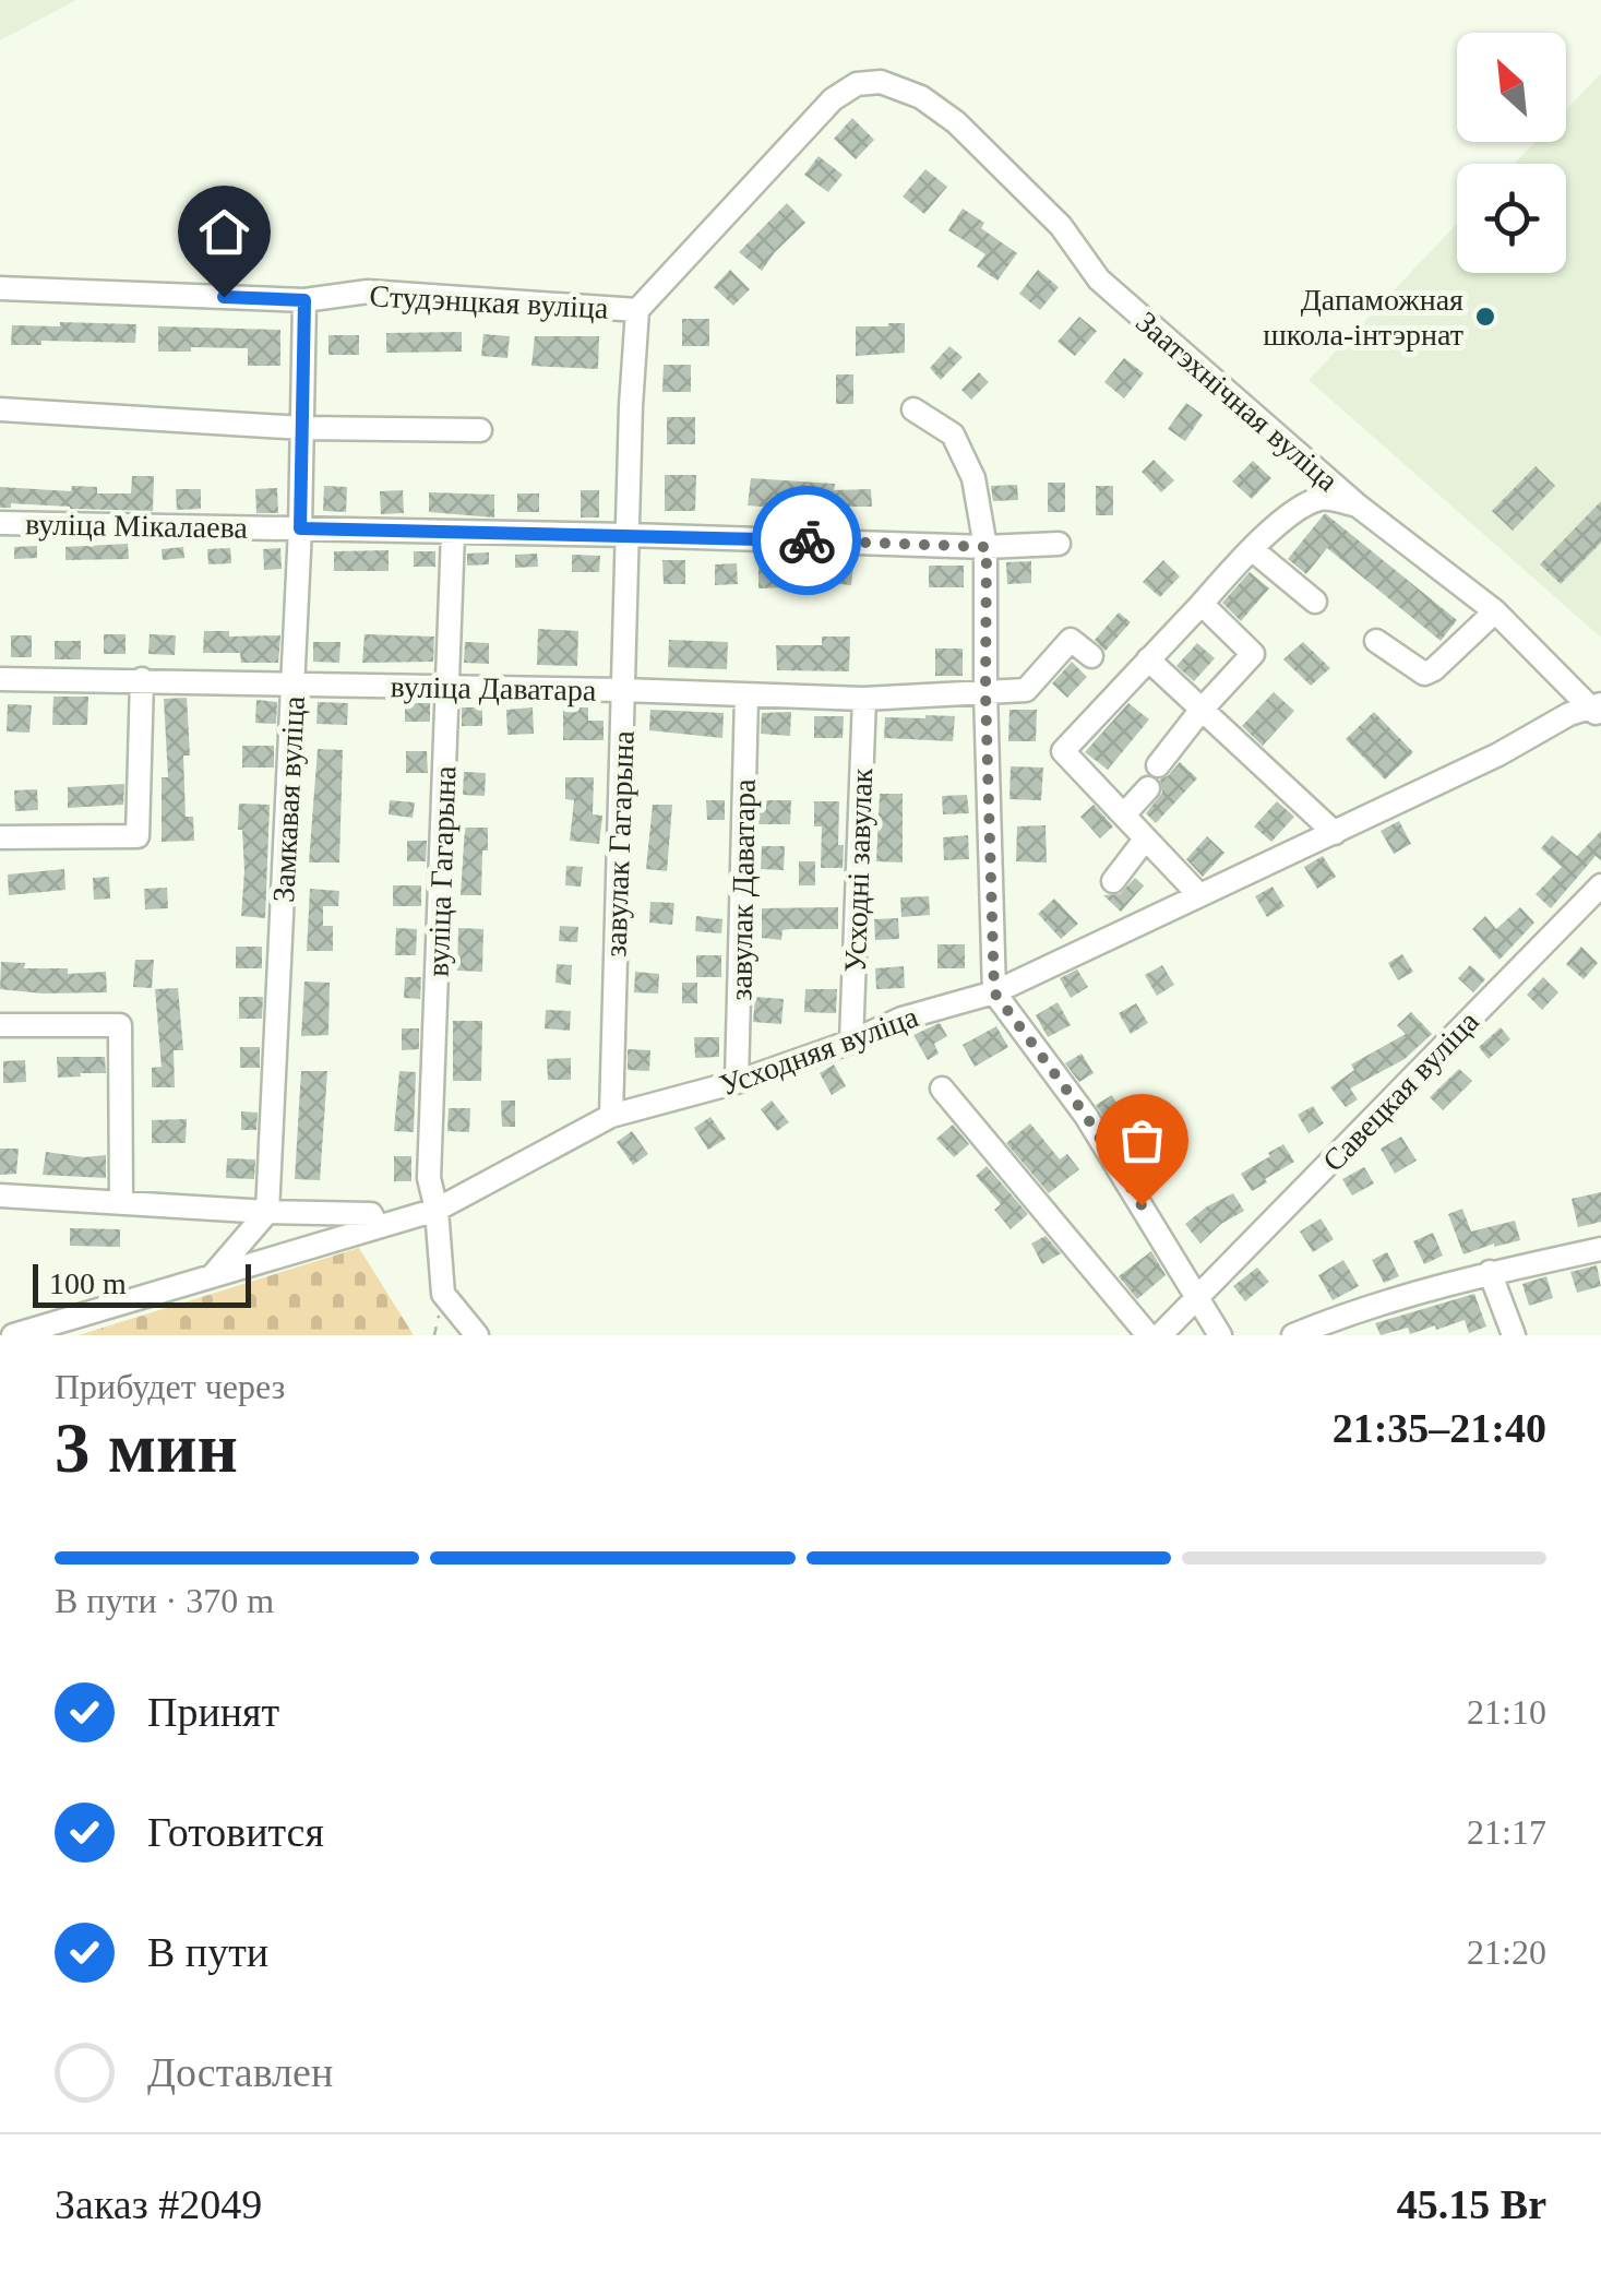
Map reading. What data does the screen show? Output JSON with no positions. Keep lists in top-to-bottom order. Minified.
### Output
{"streets":{"street":["Студэнцкая вуліца","Заатэхнічная вуліца","вуліца Мікалаева","вуліца Даватара","Замкавая вуліца","завулак Гагарына","Усходні завулак","вуліца Гагарына","завулак Даватара","Усходняя вуліца","Савецкая вуліца"]},"crossings":[["Студэнцкая вуліца","Заатэхнічная вуліца"],["Студэнцкая вуліца","Замкавая вуліца"],["Студэнцкая вуліца","завулак Гагарына"],["Заатэхнічная вуліца","Усходняя вуліца"],["вуліца Мікалаева","Замкавая вуліца"],["вуліца Мікалаева","завулак Гагарына"],["вуліца Мікалаева","вуліца Гагарына"],["вуліца Даватара","Замкавая вуліца"],["вуліца Даватара","завулак Гагарына"],["вуліца Даватара","Усходні завулак"],["вуліца Даватара","вуліца Гагарына"],["вуліца Даватара","завулак Даватара"],["завулак Гагарына","Усходняя вуліца"],["Усходні завулак","Усходняя вуліца"],["вуліца Гагарына","Усходняя вуліца"],["завулак Даватара","Усходняя вуліца"]],"places":["Дапаможная школа-інтэрнат"],"scale_bar":"100 m","north":"top left","page":{"scale":"100 m","heading":["3 мин","Прибудет через","21:35–21:40"],"panel":["Заказ #2049","45.15 Br"],"bar":"В пути · 370 m","list":[["Принят","21:10"],["Готовится","21:17"],["В пути","21:20"],"Доставлен"]}}
